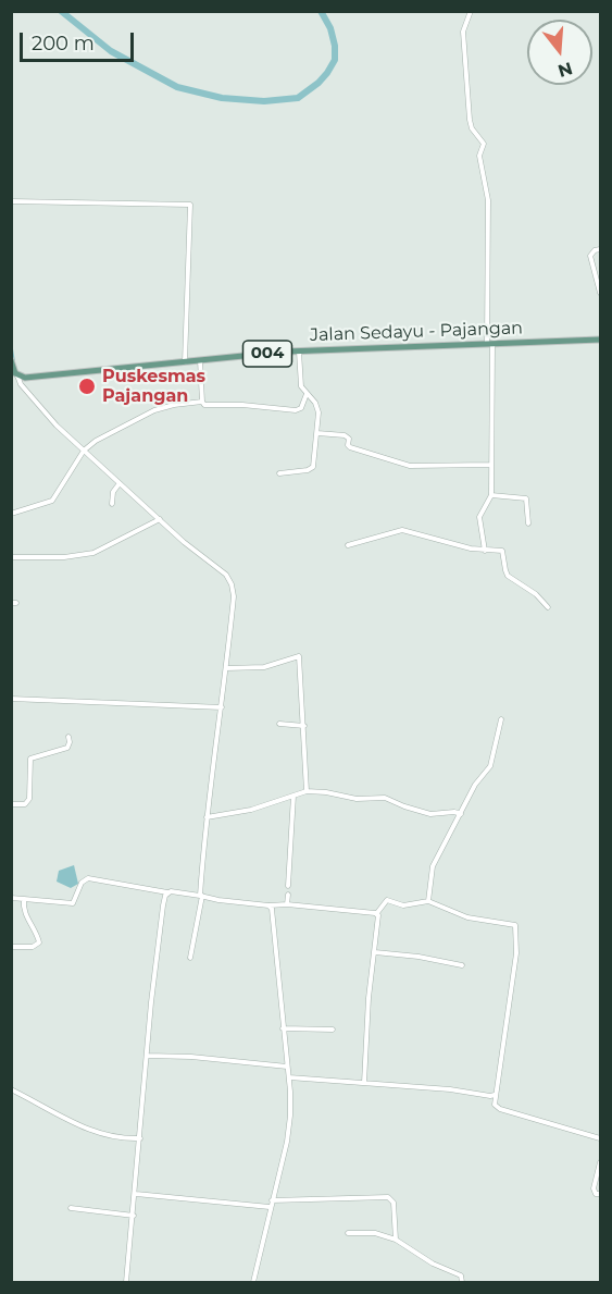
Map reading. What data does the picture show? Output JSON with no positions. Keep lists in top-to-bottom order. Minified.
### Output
{"streets":{"main road":["Jalan Sedayu - Pajangan","004"]},"places":["Puskesmas Pajangan"],"scale_bar":"200 m","north":"bottom"}
